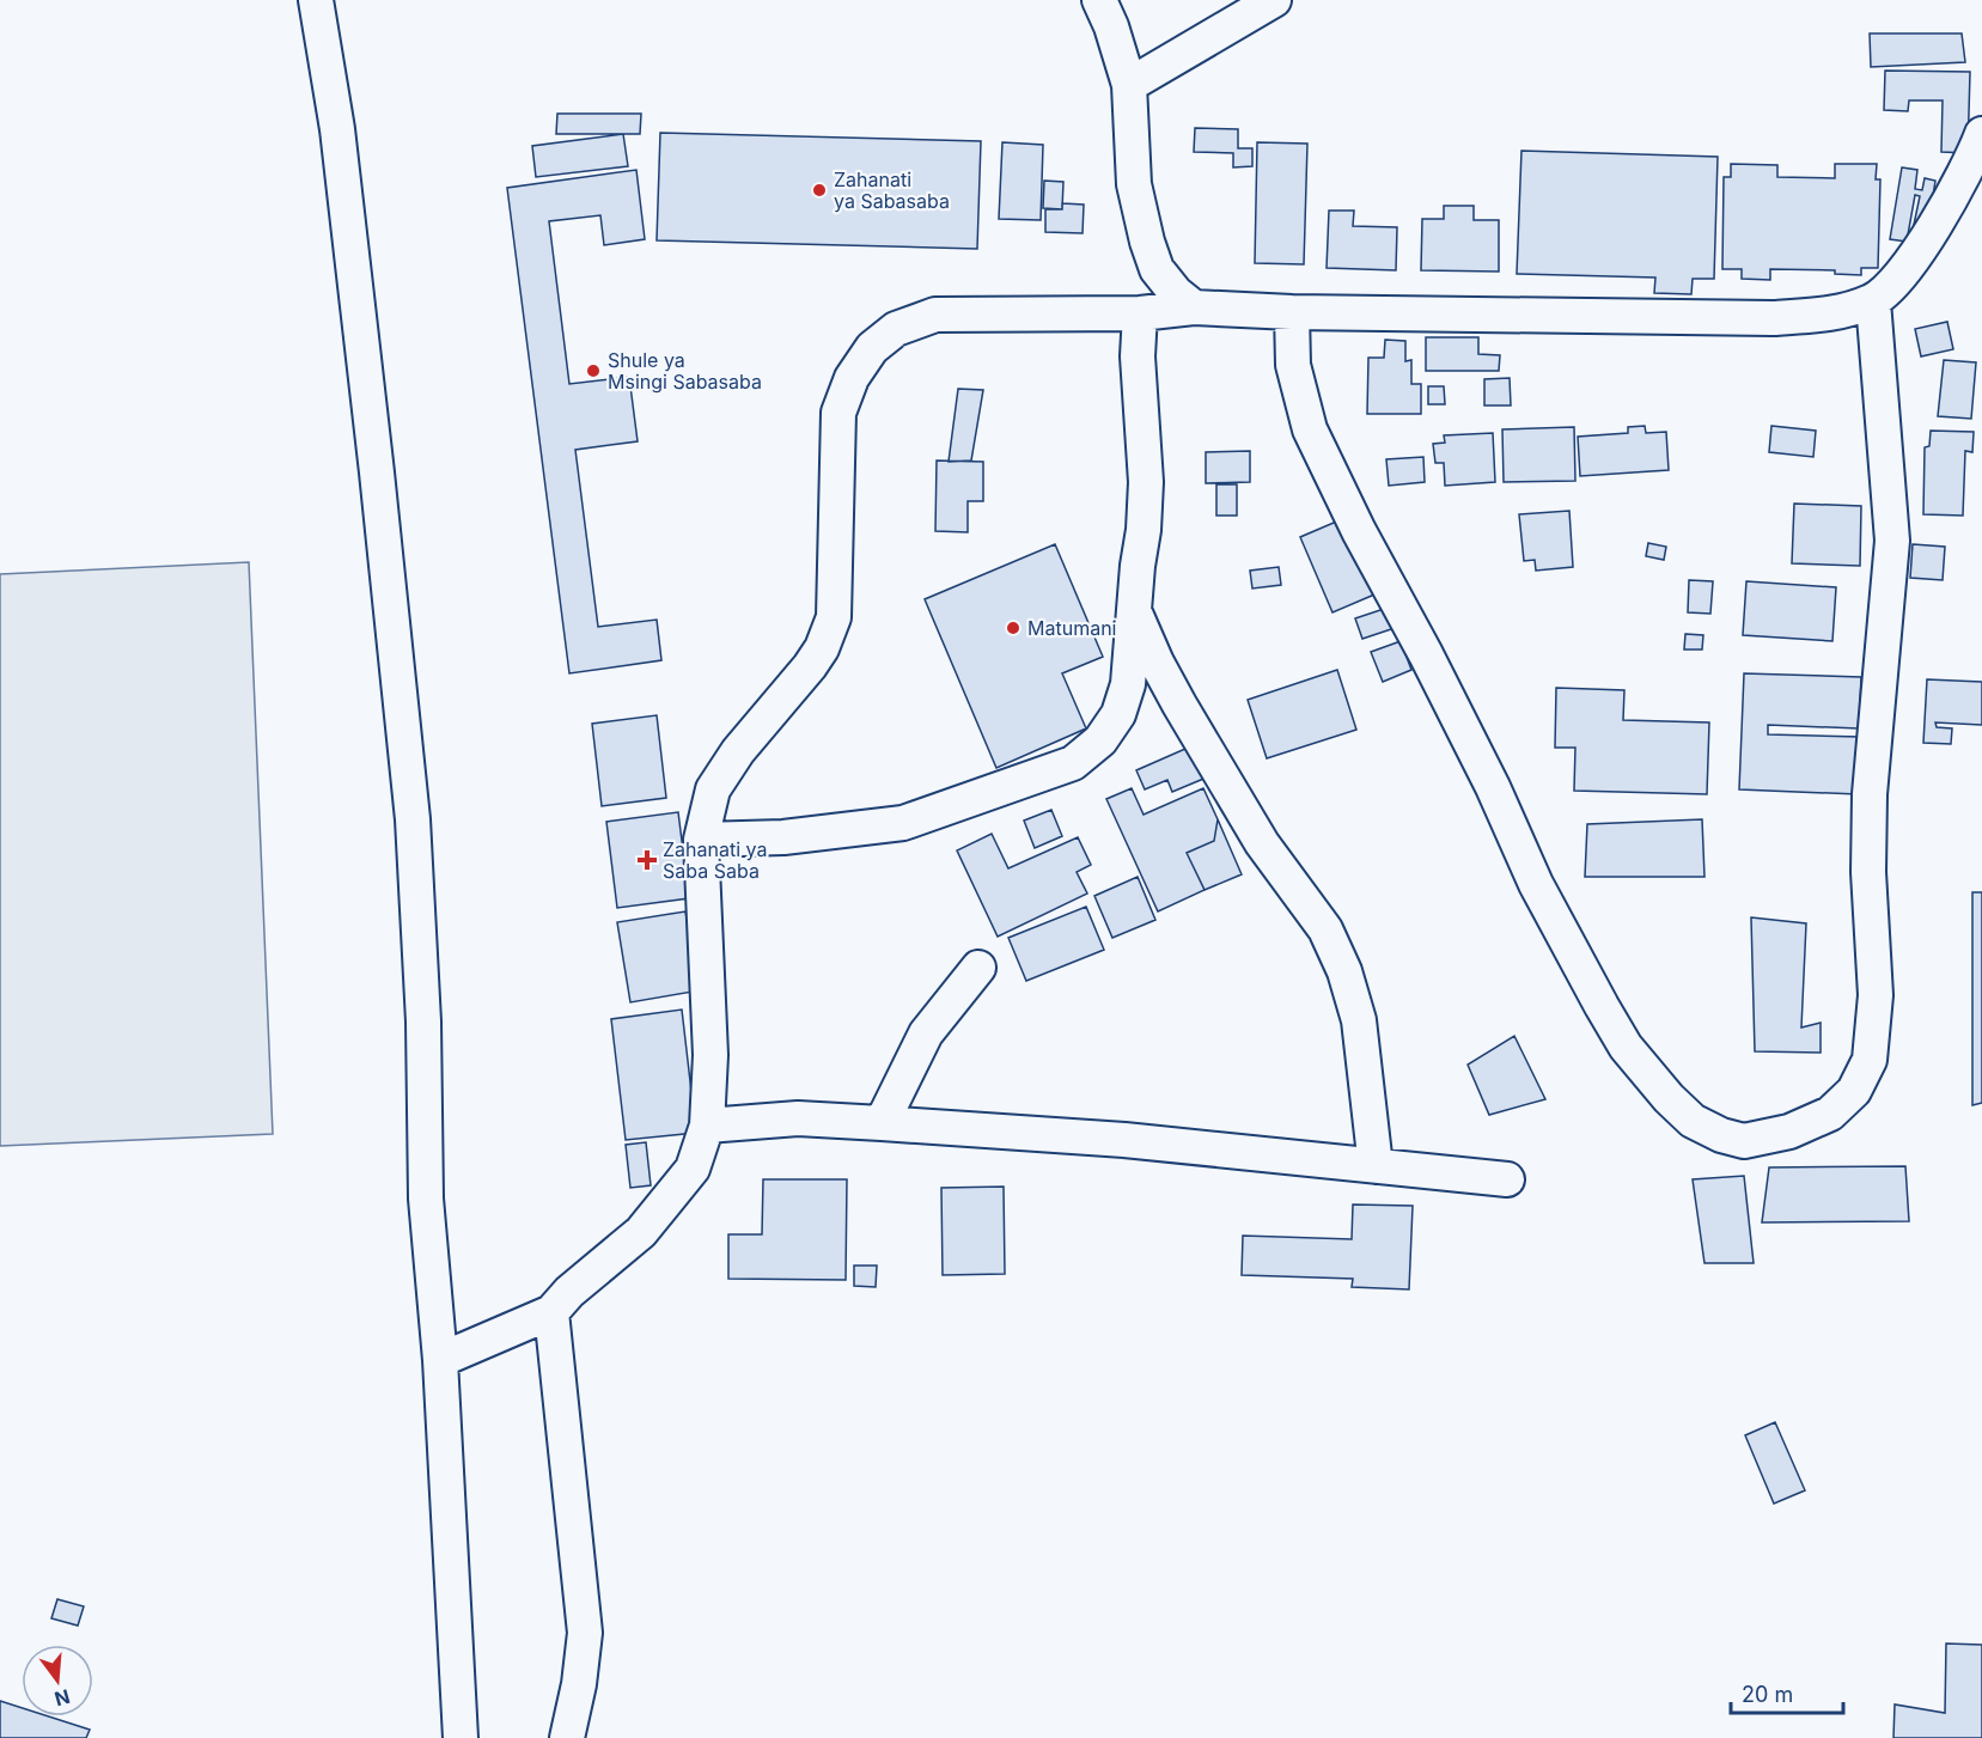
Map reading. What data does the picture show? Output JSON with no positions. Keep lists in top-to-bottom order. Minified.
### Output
{"places":{"other":["Zahanati ya Sabasaba","Shule ya Msingi Sabasaba","Matumani"],"health":["Zahanati ya Saba Saba"]},"scale_bar":"20 m","north":"bottom"}
